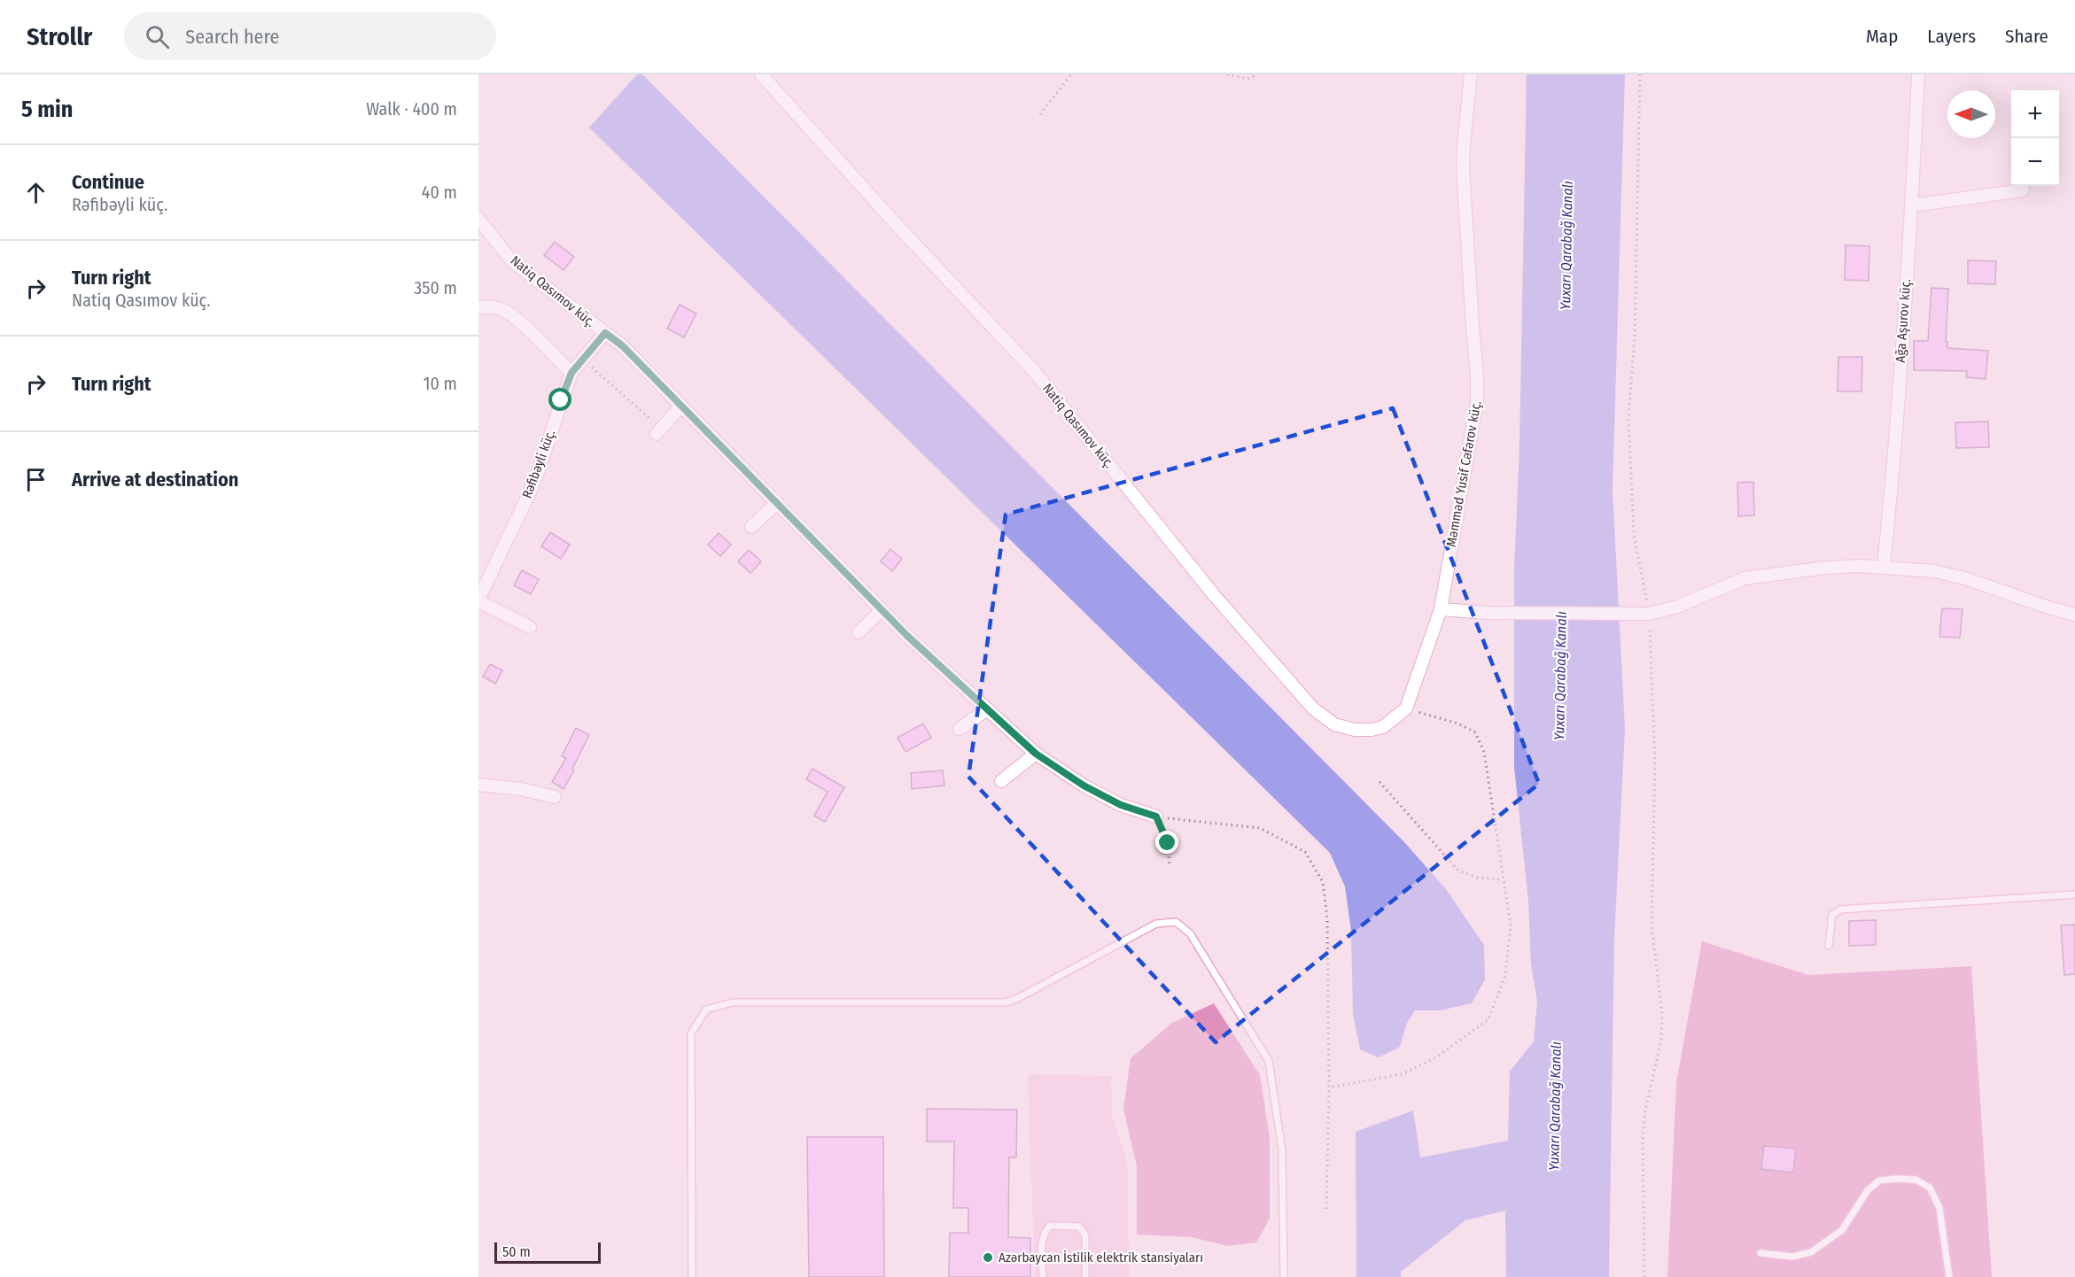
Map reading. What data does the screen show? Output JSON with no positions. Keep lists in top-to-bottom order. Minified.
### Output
{"streets":{"street":["Natiq Qasımov küç.","Ağa Aşurov küç.","Rəfibəyli küç.","Məmməd Yusif Cəfərov küç."]},"crossings":[["Natiq Qasımov küç.","Rəfibəyli küç."],["Natiq Qasımov küç.","Məmməd Yusif Cəfərov küç."]],"water":["Yuxarı Qarabağ Kanalı"],"places":["Azərbaycan İstilik elektrik stansiyaları"],"scale_bar":"50 m","north":"left","page":{"header":"Strollr","search":"Search here","nav":["Map","Layers","Share"],"heading":["5 min","Walk · 400 m"],"map_buttons":["+","−"],"list":[["Continue","Rəfibəyli küç.","40 m"],["Turn right","Natiq Qasımov küç.","350 m"],["Turn right","10 m"],"Arrive at destination"],"scale":"50 m"}}
